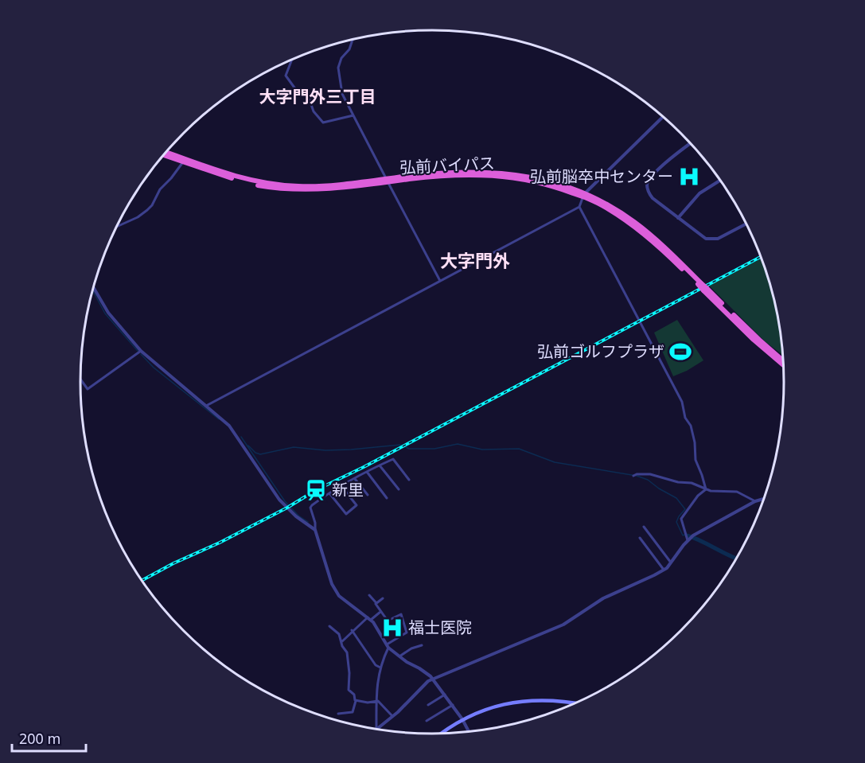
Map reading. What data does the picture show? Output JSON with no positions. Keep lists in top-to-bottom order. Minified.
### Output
{"streets":{"highway":["弘前バイパス"]},"districts":["大字門外三丁目","大字門外"],"places":{"hospital":["弘前脳卒中センター","福士医院"],"sports":["弘前ゴルフプラザ"],"station":["新里"]},"scale_bar":"200 m"}
